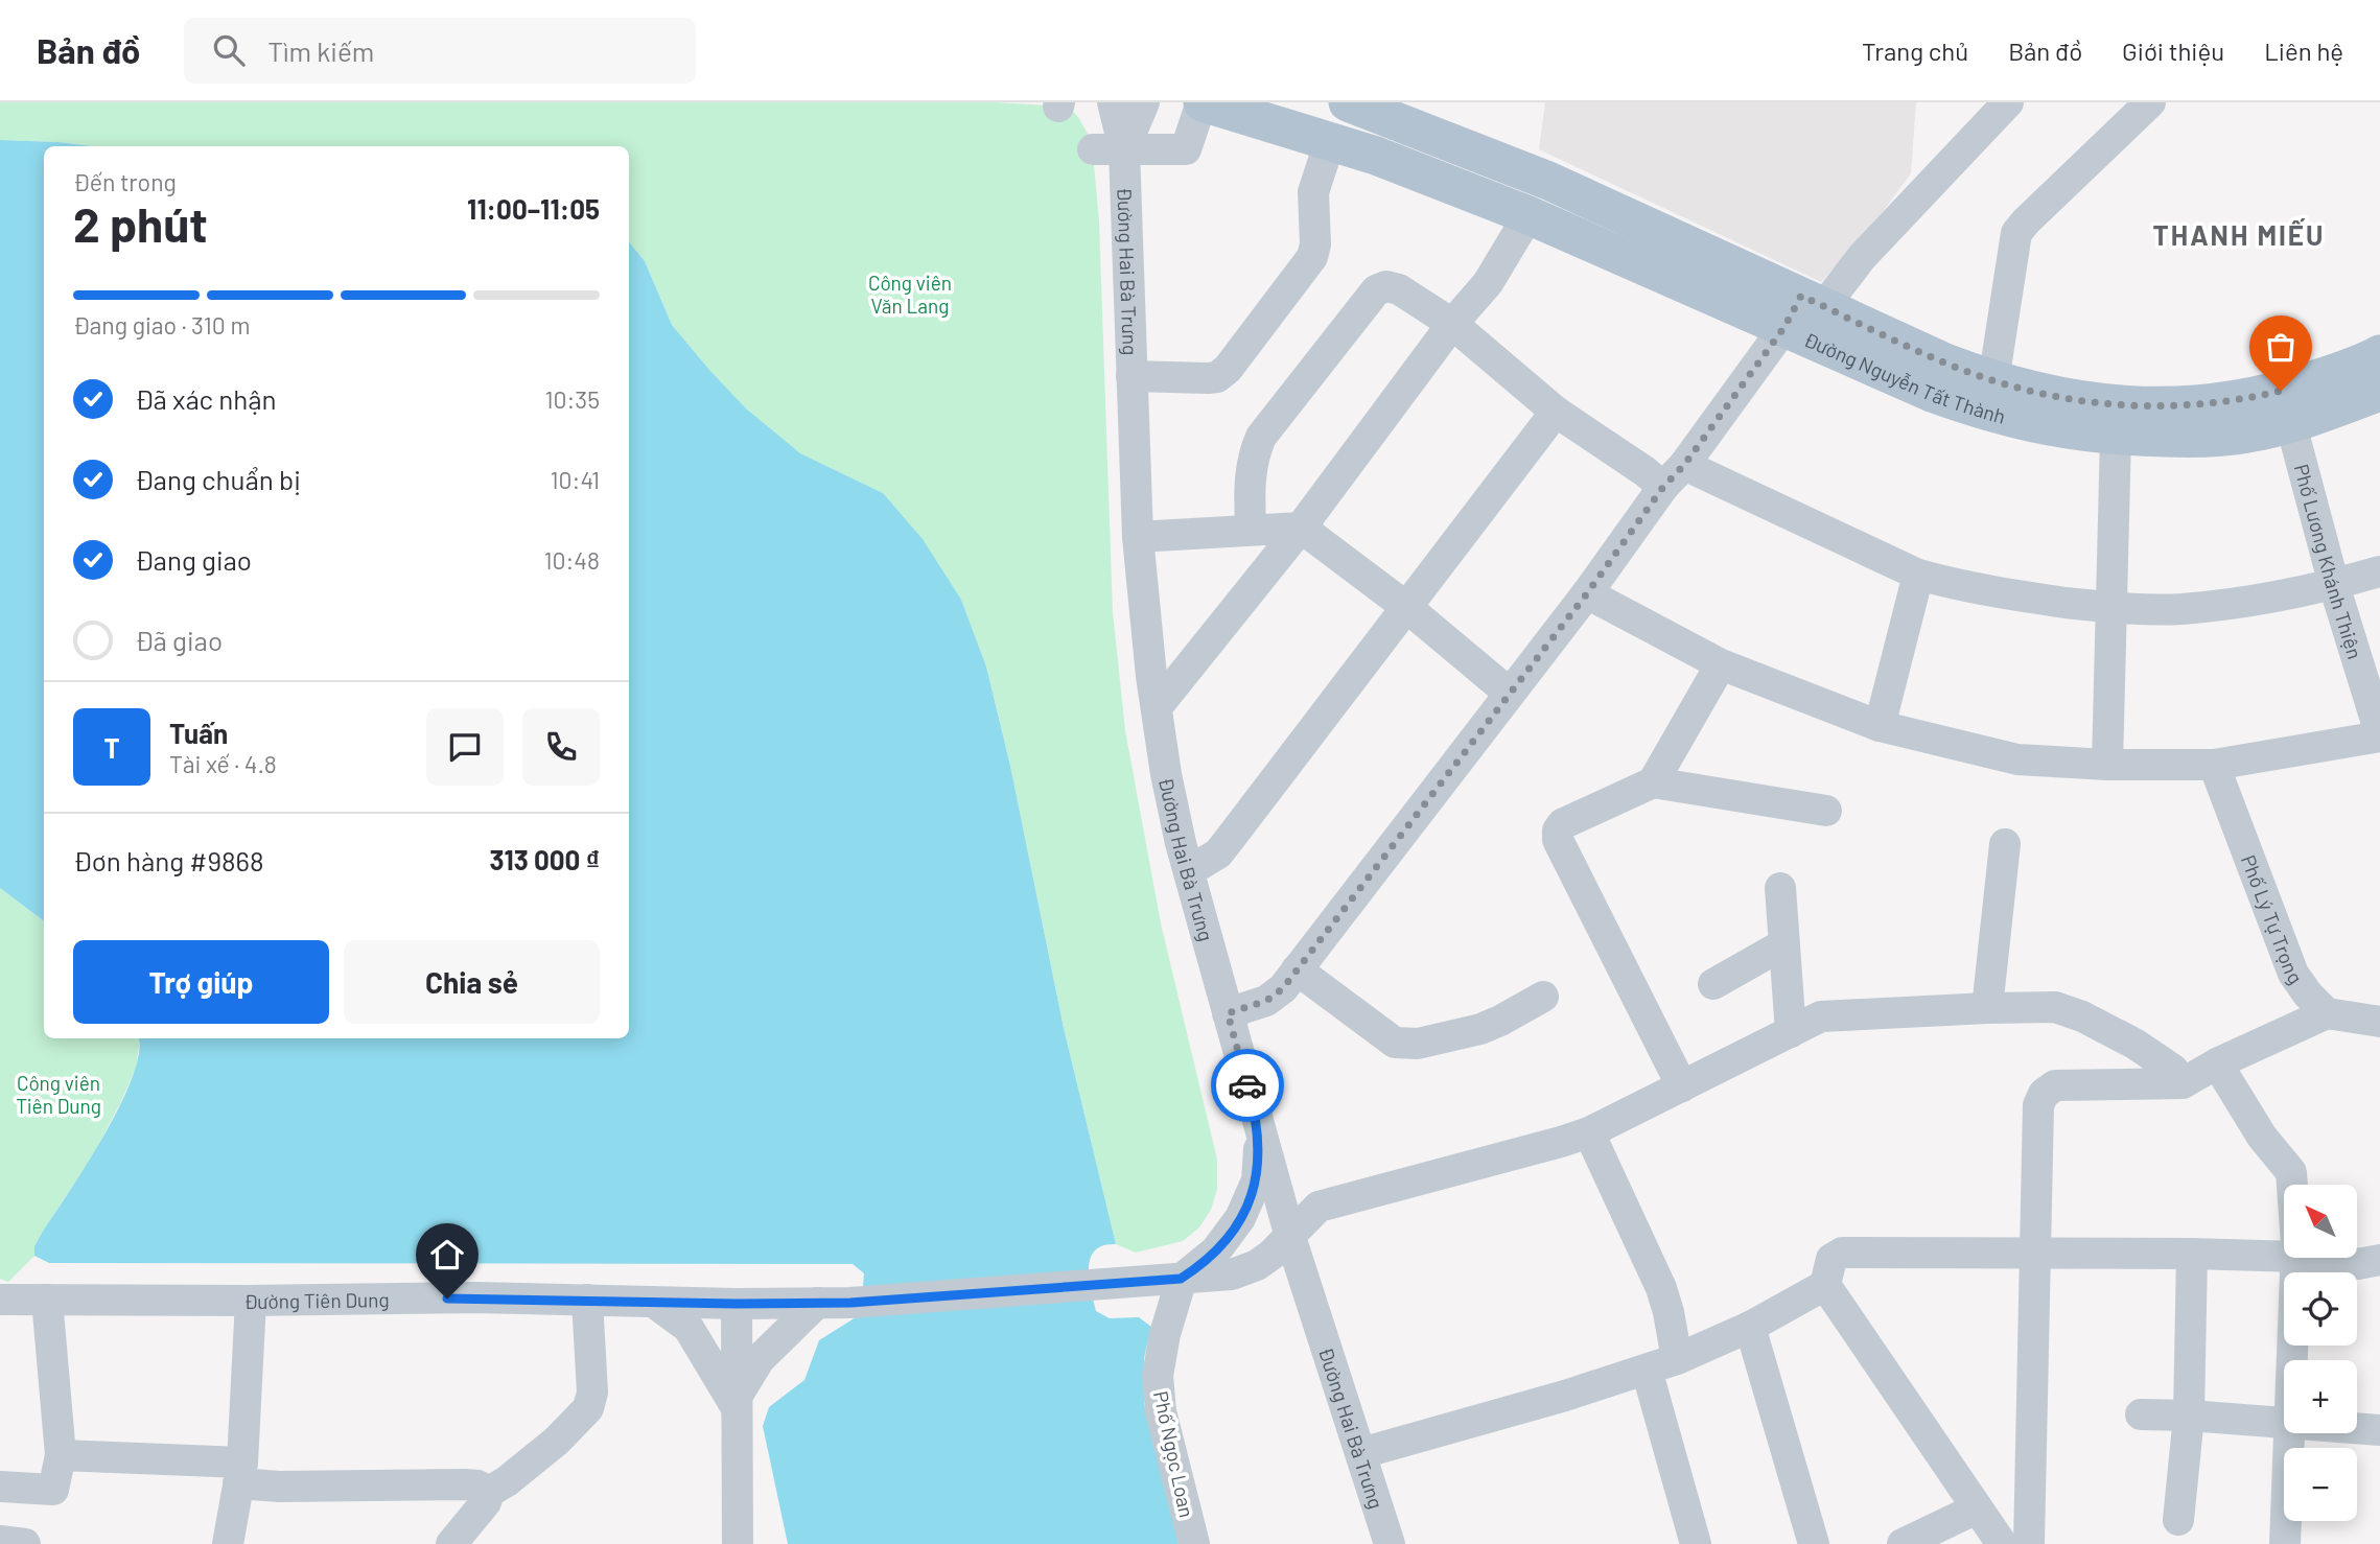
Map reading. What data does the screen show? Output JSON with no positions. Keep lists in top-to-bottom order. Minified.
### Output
{"streets":{"main road":["Đường Nguyễn Tất Thành"],"street":["Đường Hai Bà Trưng","Phố Lương Khánh Thiện","Phố Lý Tự Trọng","Đường Tiên Dung","Phố Ngọc Loan"]},"crossings":[["Đường Nguyễn Tất Thành","Phố Lương Khánh Thiện"],["Đường Tiên Dung","Phố Ngọc Loan"]],"districts":["THANH MIẾU"],"parks":["Công viên Văn Lang","Công viên Tiên Dung"],"north":"top left","page":{"header":"Bản đồ","search":"Tìm kiếm","nav":["Trang chủ","Bản đồ","Giới thiệu","Liên hệ"],"heading":["2 phút","Đến trong","11:00–11:05"],"panel":["Tuấn","Tài xế · 4.8","Đơn hàng #9868","313 000 ₫"],"bar":"Đang giao · 310 m","list":[["Đã xác nhận","10:35"],["Đang chuẩn bị","10:41"],["Đang giao","10:48"],"Đã giao"],"round":"T","buttons":["Trợ giúp","Chia sẻ"],"map_buttons":["+","−"]}}
